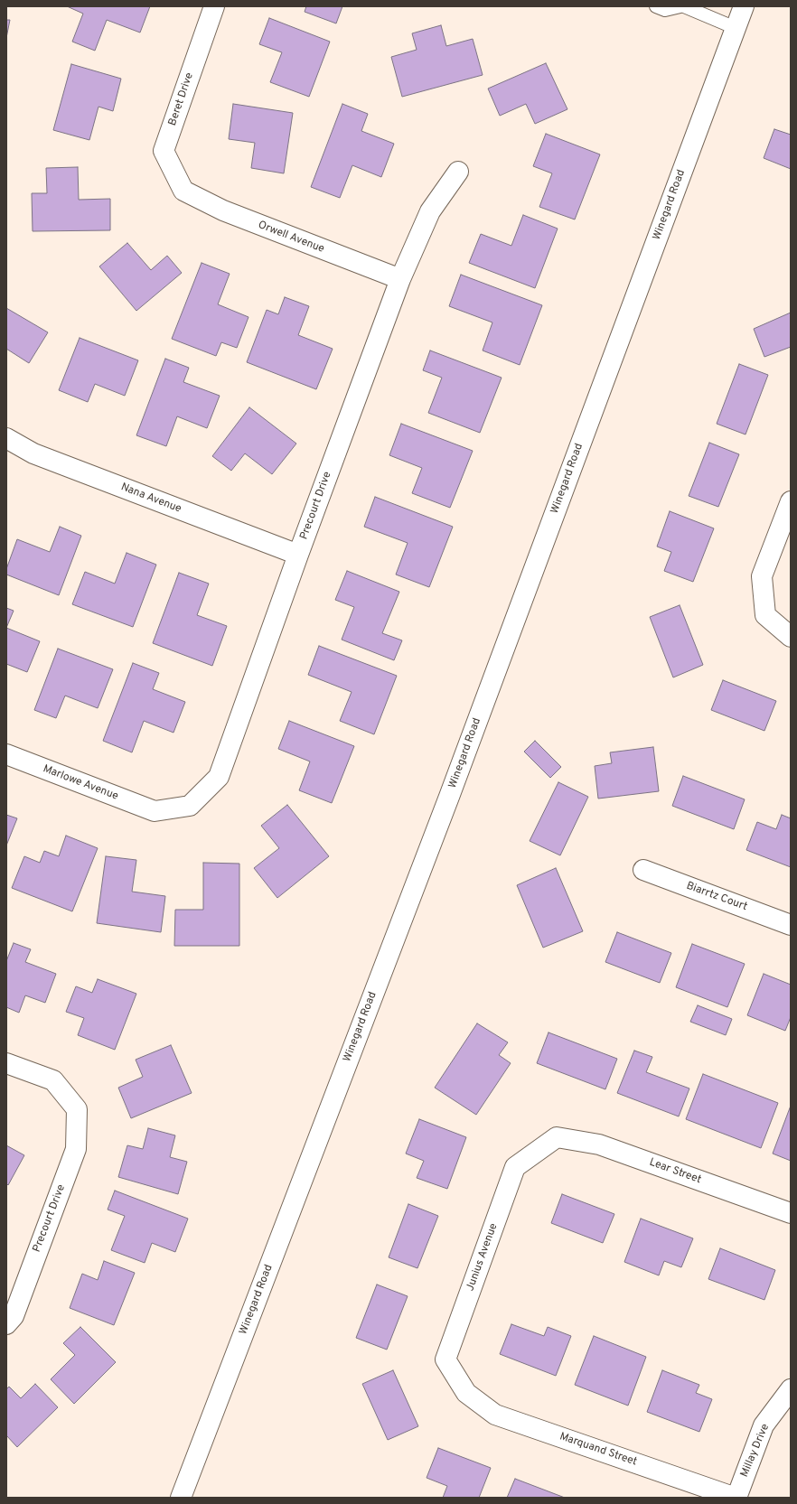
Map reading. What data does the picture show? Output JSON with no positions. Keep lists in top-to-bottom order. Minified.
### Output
{"streets":{"street":["Beret Drive","Winegard Road","Orwell Avenue","Nana Avenue","Precourt Drive","Marlowe Avenue","Biarrtz Court","Lear Street","Junius Avenue","Marquand Street","Millay Drive"]},"crossings":[["Beret Drive","Orwell Avenue"],["Orwell Avenue","Precourt Drive"],["Nana Avenue","Precourt Drive"],["Precourt Drive","Marlowe Avenue"],["Lear Street","Junius Avenue"],["Junius Avenue","Marquand Street"],["Marquand Street","Millay Drive"]]}
